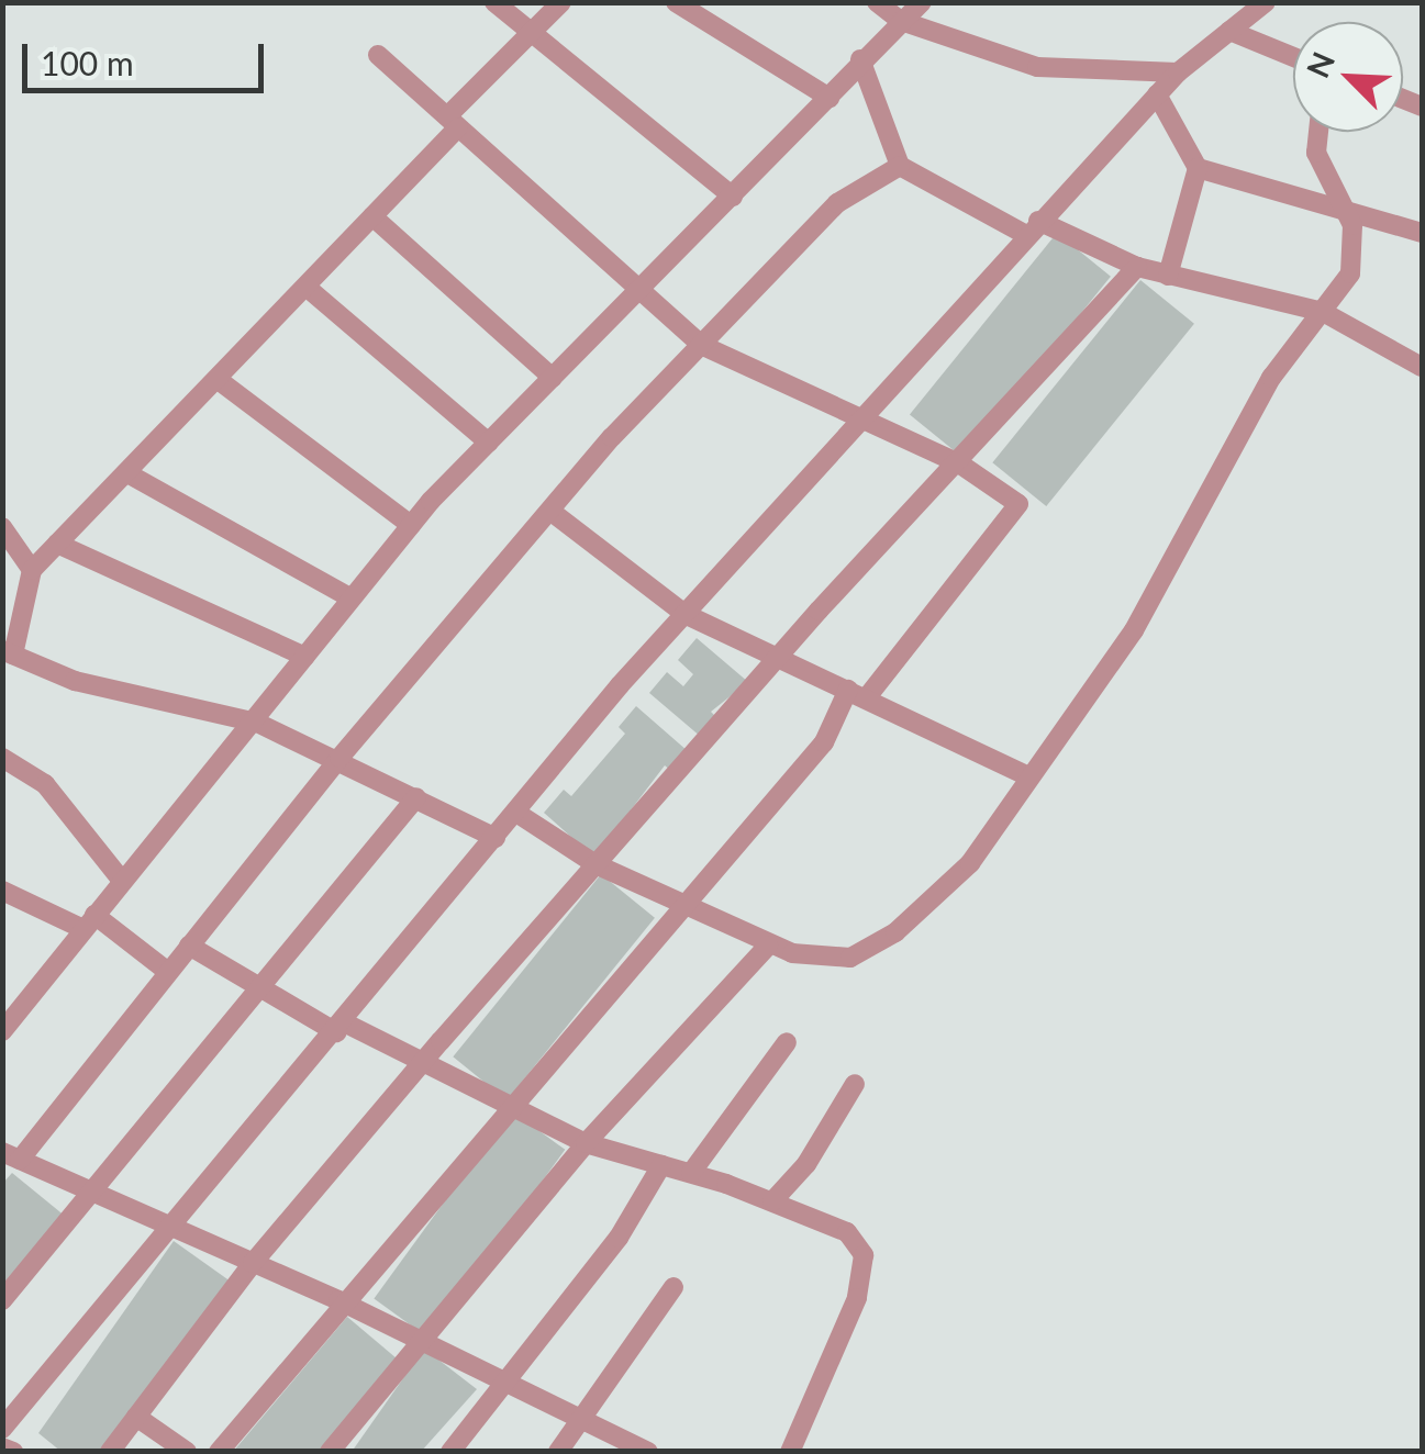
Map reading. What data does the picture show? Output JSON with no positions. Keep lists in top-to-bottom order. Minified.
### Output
{"scale_bar":"100 m","north":"top left"}
